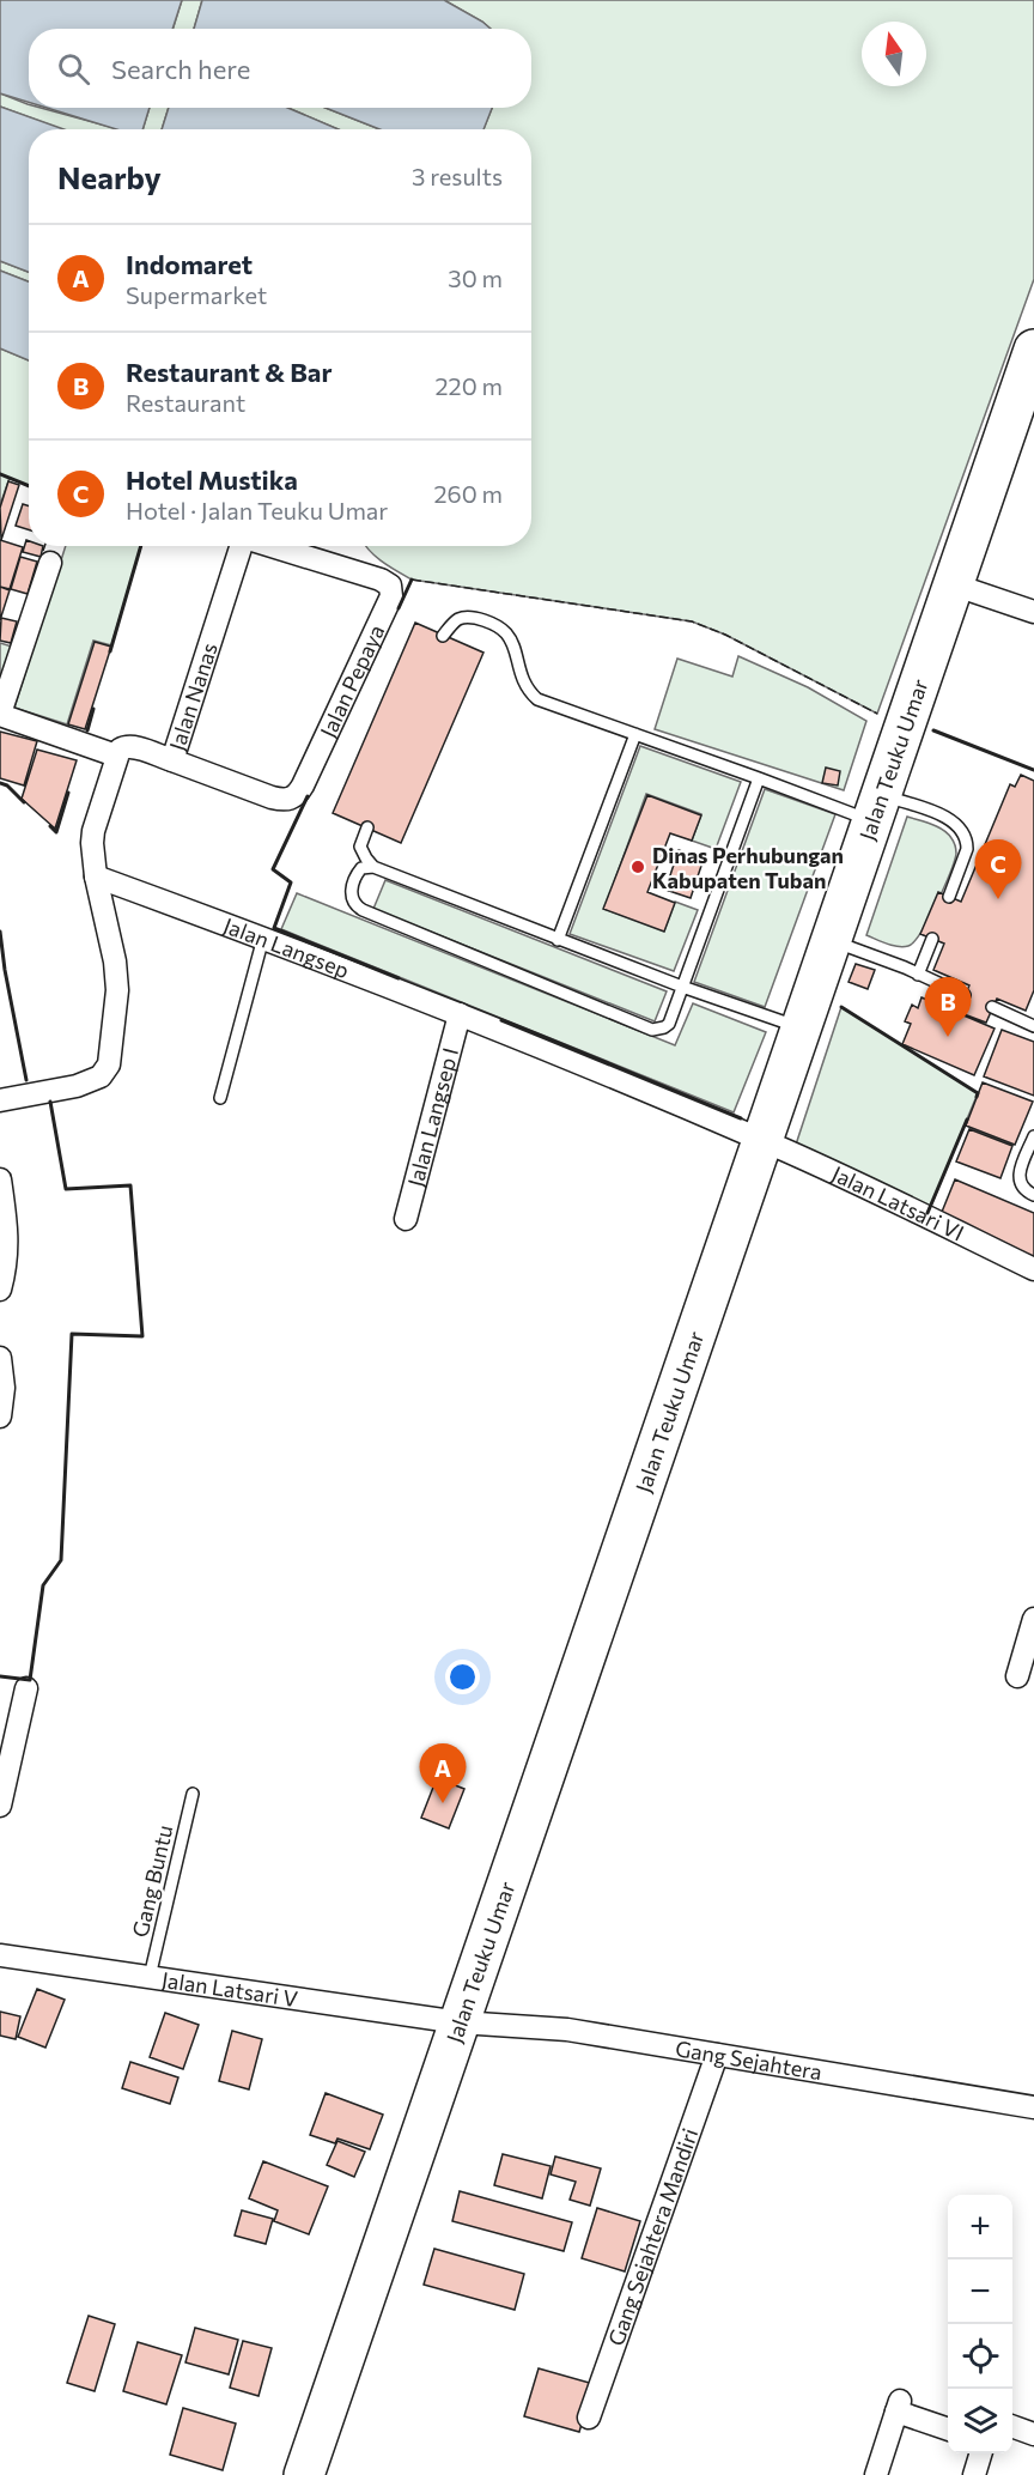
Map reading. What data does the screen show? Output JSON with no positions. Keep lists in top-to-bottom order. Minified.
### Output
{"streets":{"highway":["Jalan Teuku Umar"],"street":["Jalan Pepaya","Jalan Nanas","Jalan Langsep","Jalan Langsep I","Jalan Latsari VI","Jalan Latsari V","Gang Sejahtera","Gang Sejahtera Mandiri"],"lane":["Gang Buntu"]},"crossings":[["Jalan Pepaya","Jalan Nanas"],["Jalan Teuku Umar","Jalan Langsep"],["Jalan Teuku Umar","Jalan Latsari VI"],["Jalan Teuku Umar","Jalan Latsari V"],["Jalan Teuku Umar","Gang Sejahtera"],["Jalan Langsep","Jalan Langsep I"],["Jalan Langsep","Jalan Latsari VI"],["Gang Buntu","Jalan Latsari V"],["Jalan Latsari V","Gang Sejahtera"],["Gang Sejahtera","Gang Sejahtera Mandiri"]],"places":["Dinas Perhubungan Kabupaten Tuban"],"north":"top","page":{"search":"Search here","heading":["Nearby","3 results"],"list":[{"mark":"A","name":"Indomaret","note":"Supermarket","value":"30 m"},{"mark":"B","name":"Restaurant & Bar","note":"Restaurant","value":"220 m"},{"mark":"C","name":"Hotel Mustika","note":"Hotel · Jalan Teuku Umar","value":"260 m"}],"pins":["C","B","A"],"map_buttons":["+","−"]}}
